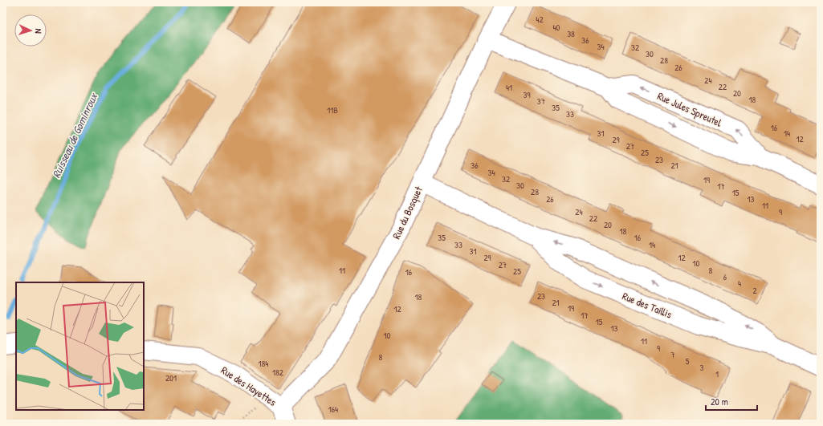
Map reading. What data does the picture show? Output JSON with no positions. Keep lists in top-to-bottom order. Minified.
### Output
{"streets":{"street":["Rue Jules Spreutel","Rue du Bosquet","Rue des Taillis","Rue des Hayettes"]},"crossings":[["Rue Jules Spreutel","Rue du Bosquet"],["Rue du Bosquet","Rue des Taillis"],["Rue du Bosquet","Rue des Hayettes"]],"water":["Ruisseau de Gominroux"],"house_numbers":["42","40","38","36","34","32","30","28","26","24","22","41","20","39","18","37","35","11B","33","16","31","14","12","29","27","25","23","36","21","34","32","19","30","17","28","15","26","13","11","24","9","22","20","18","35","16","33","14","31","29","12","10","27","11","8","25","16","6","4","2","23","18","21","19","12","17","15","13","10","11","9","7","8","5","184","3","182","1","201","164"],"scale_bar":"20 m","north":"right"}
